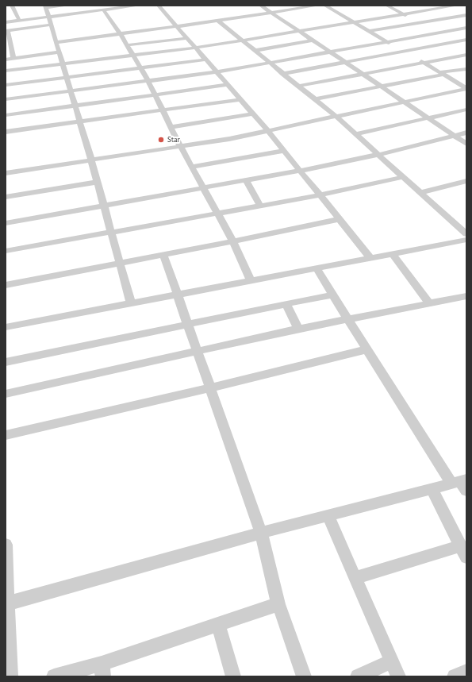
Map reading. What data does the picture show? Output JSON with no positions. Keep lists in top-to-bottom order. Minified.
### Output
{"places":["Star"]}
